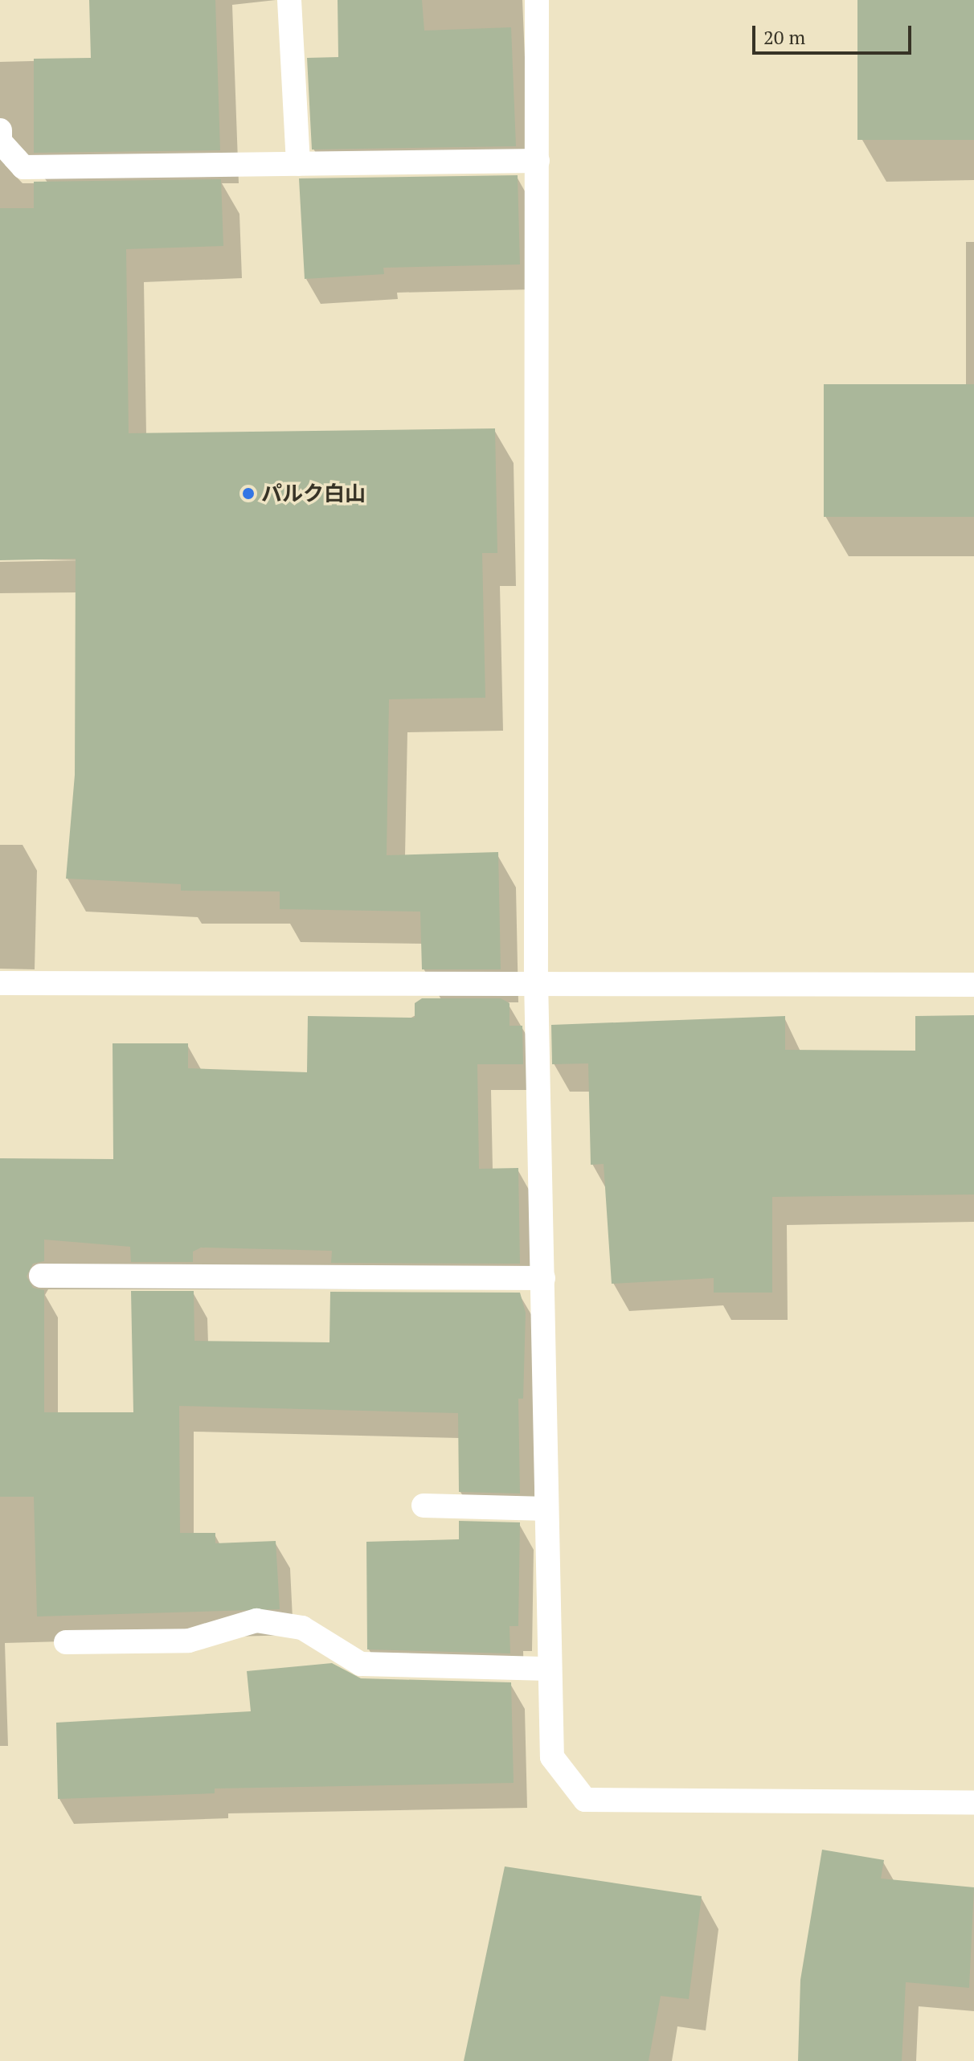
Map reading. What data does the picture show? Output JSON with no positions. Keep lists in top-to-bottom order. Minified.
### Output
{"places":["パルク白山"],"scale_bar":"20 m"}
